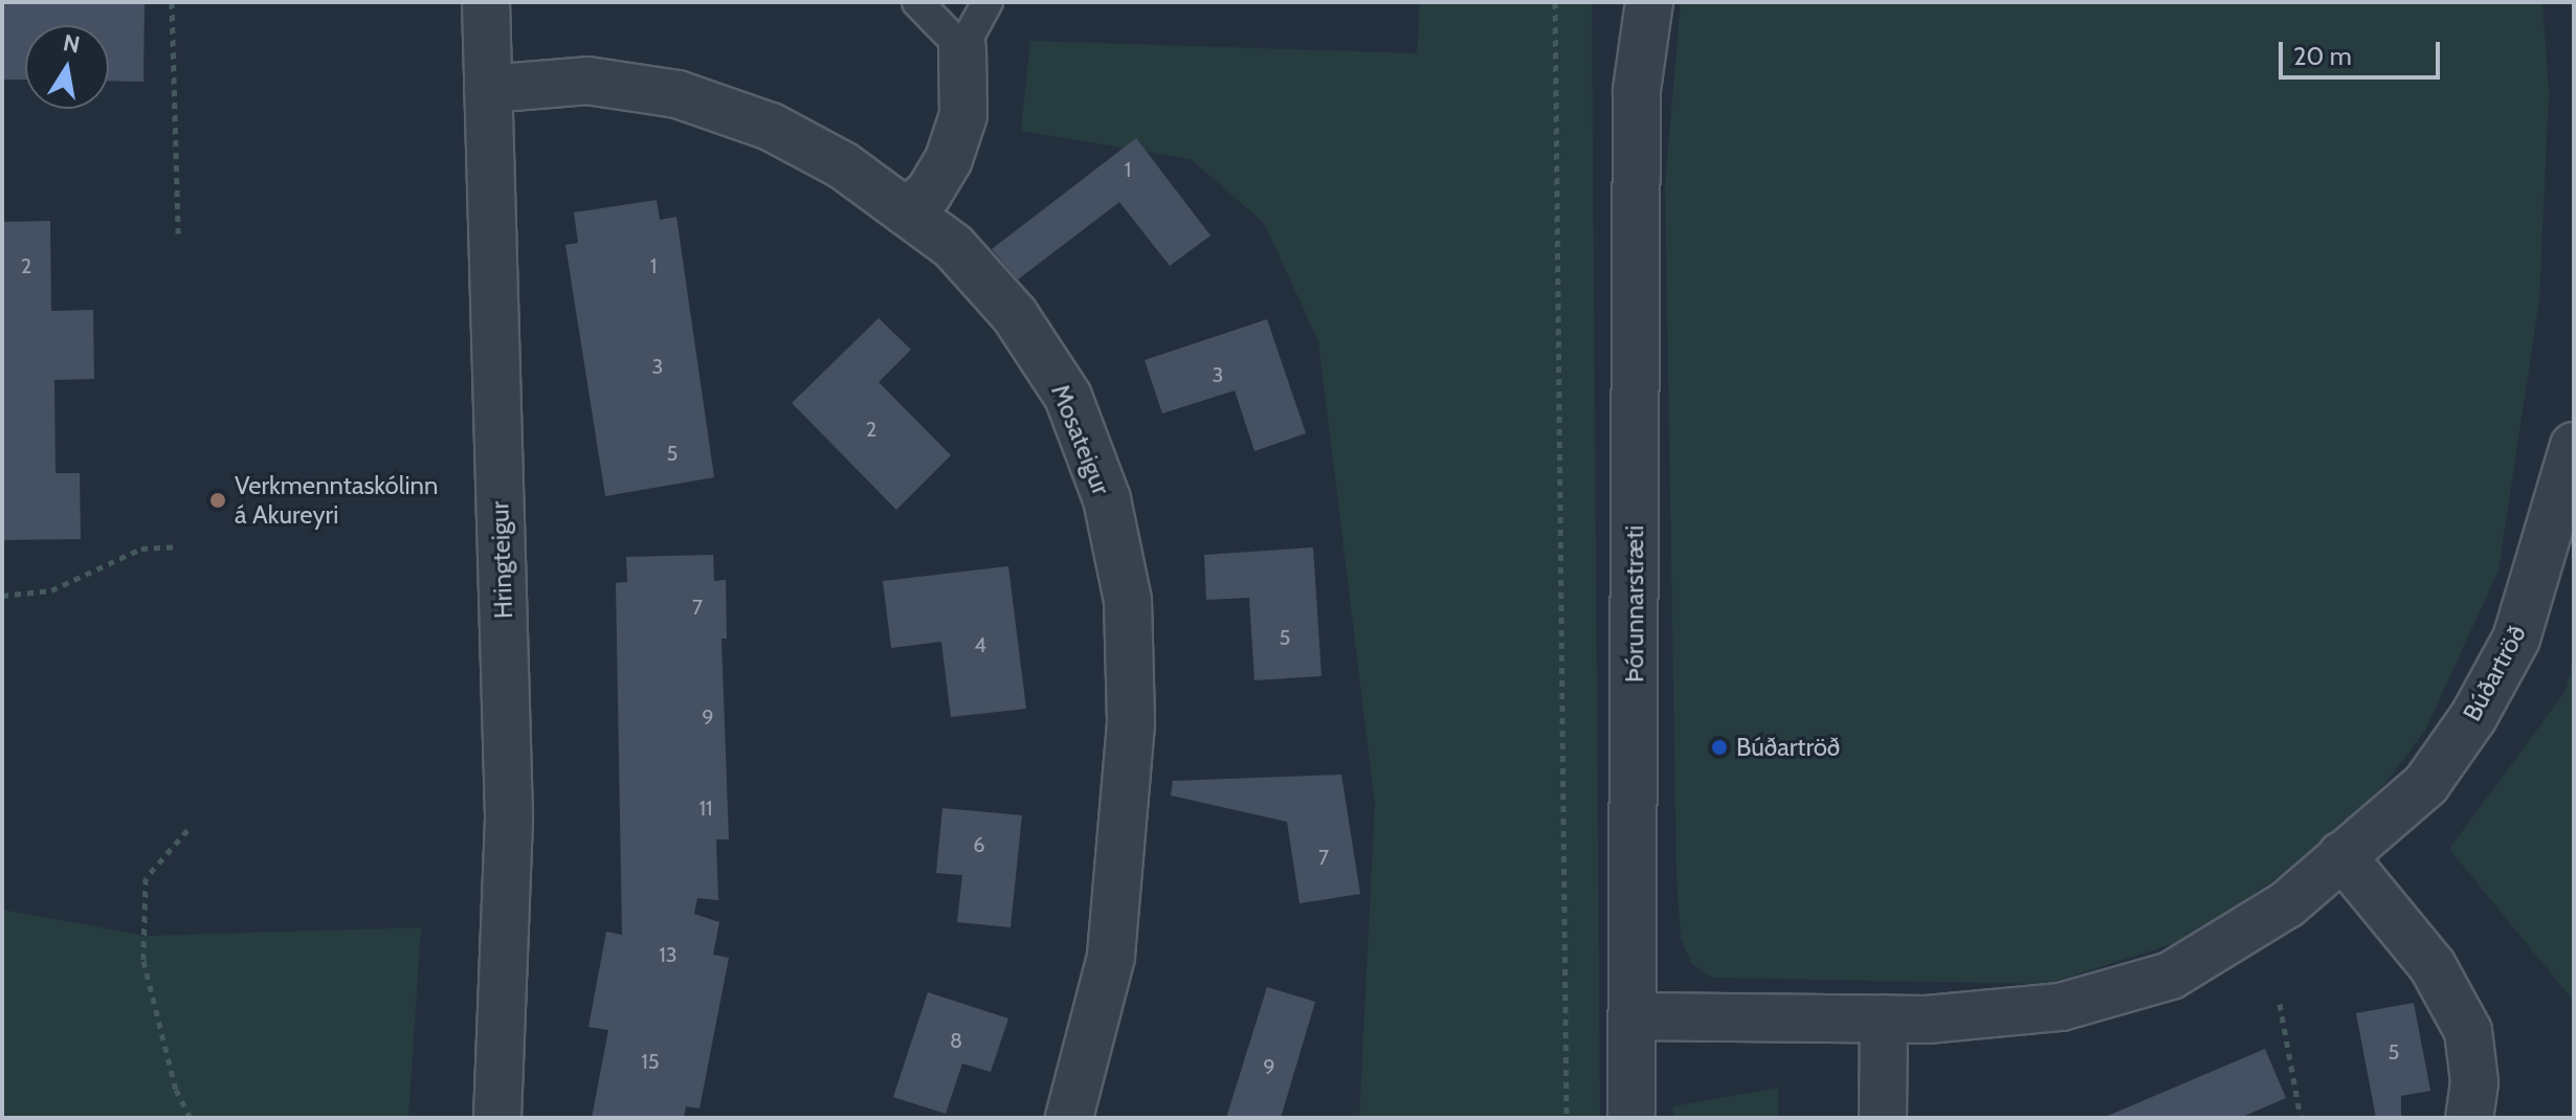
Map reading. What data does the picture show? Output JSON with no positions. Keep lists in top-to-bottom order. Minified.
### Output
{"streets":{"street":["Mosateigur","Hringteigur","Þórunnarstræti","Búðartröð"]},"crossings":[["Mosateigur","Hringteigur"],["Þórunnarstræti","Búðartröð"]],"places":["Verkmenntaskólinn á Akureyri","Búðartröð"],"house_numbers":["1","2","1","3","3","2","5","7","5","4","9","11","6","7","13","8","5","15","9"],"scale_bar":"20 m","north":"top"}
